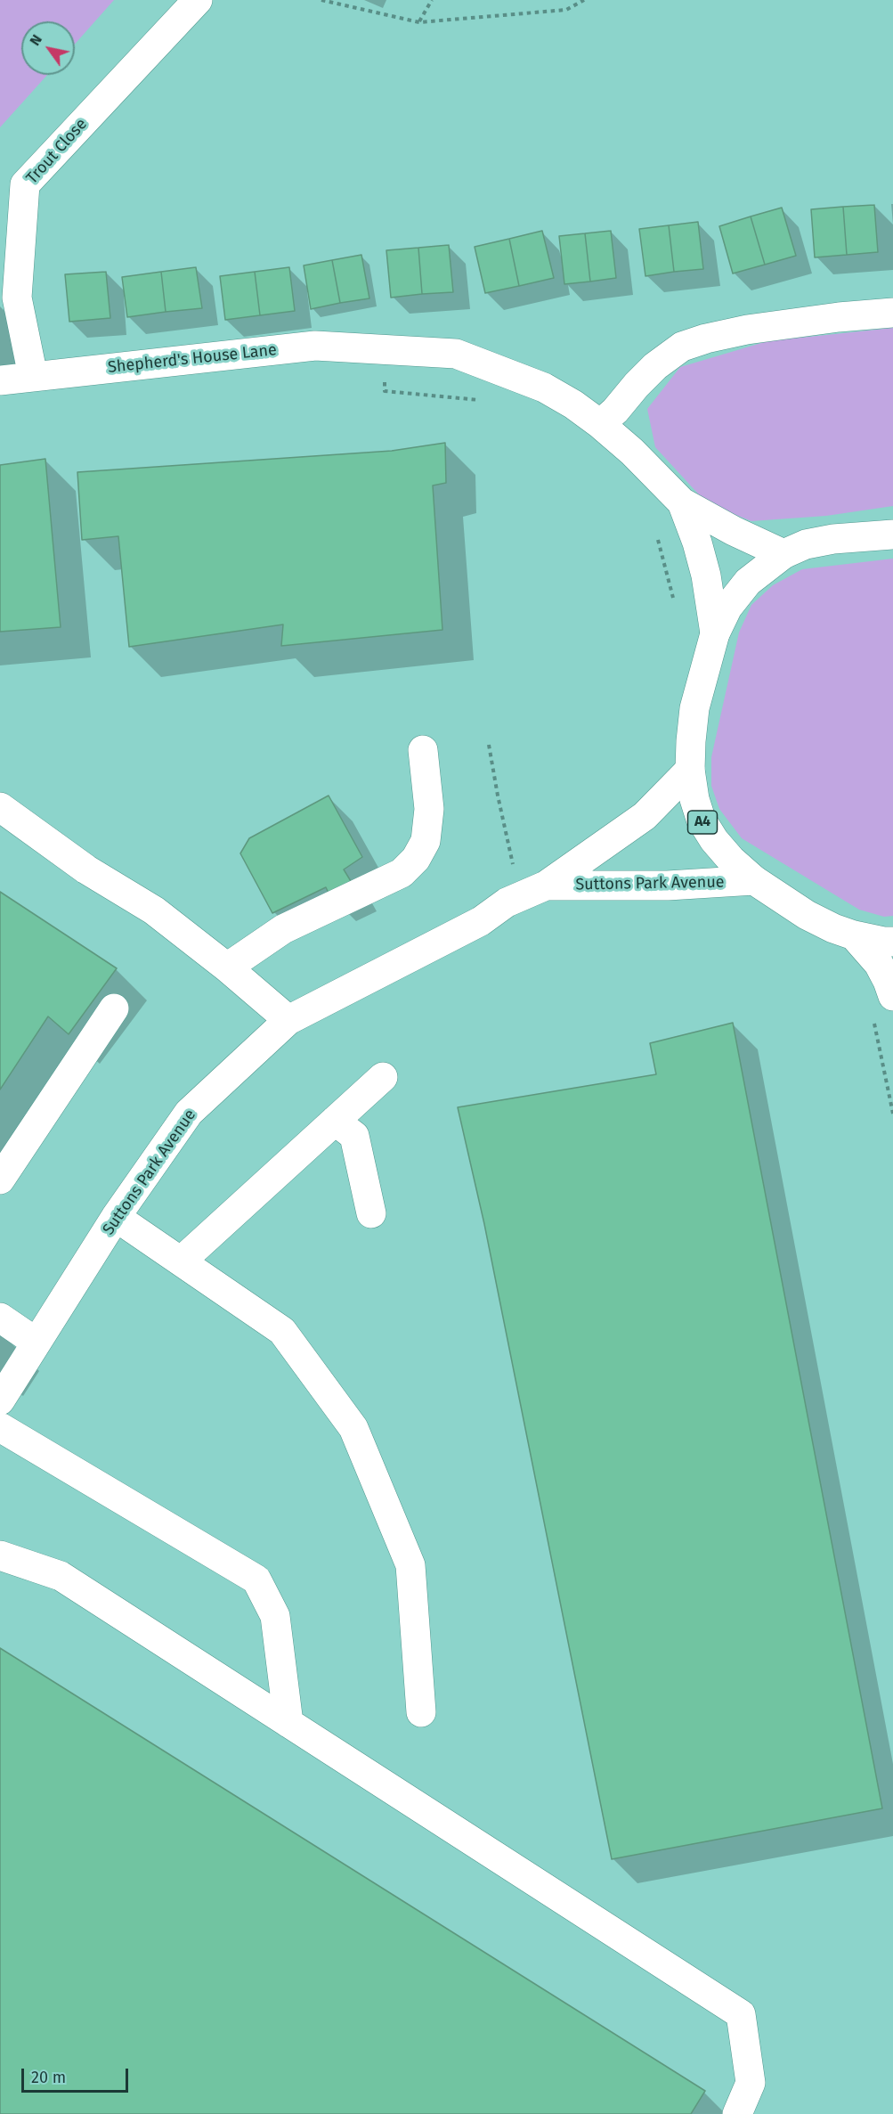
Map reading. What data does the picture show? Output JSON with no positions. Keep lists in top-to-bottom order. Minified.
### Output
{"streets":{"street":["Trout Close","Shepherd's House Lane","A4","Suttons Park Avenue"]},"crossings":[["Trout Close","Shepherd's House Lane"],["Shepherd's House Lane","A4"],["A4","Suttons Park Avenue"]],"scale_bar":"20 m","north":"top left"}
